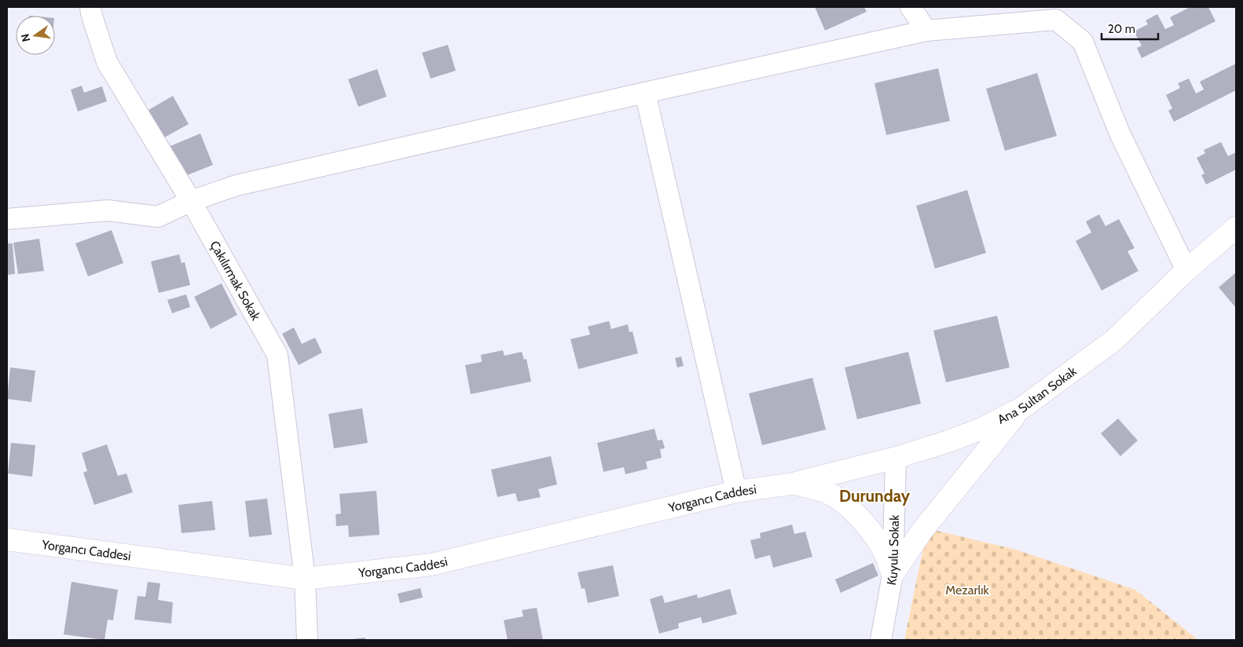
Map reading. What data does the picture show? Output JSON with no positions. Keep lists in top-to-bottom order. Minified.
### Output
{"streets":{"street":["Çakılırmak Sokak","Ana Sultan Sokak","Yorgancı Caddesi","Kuyulu Sokak"]},"crossings":[["Çakılırmak Sokak","Yorgancı Caddesi"],["Ana Sultan Sokak","Yorgancı Caddesi"],["Ana Sultan Sokak","Kuyulu Sokak"]],"districts":["Durunday"],"parks":["Mezarlık"],"scale_bar":"20 m","north":"left"}
